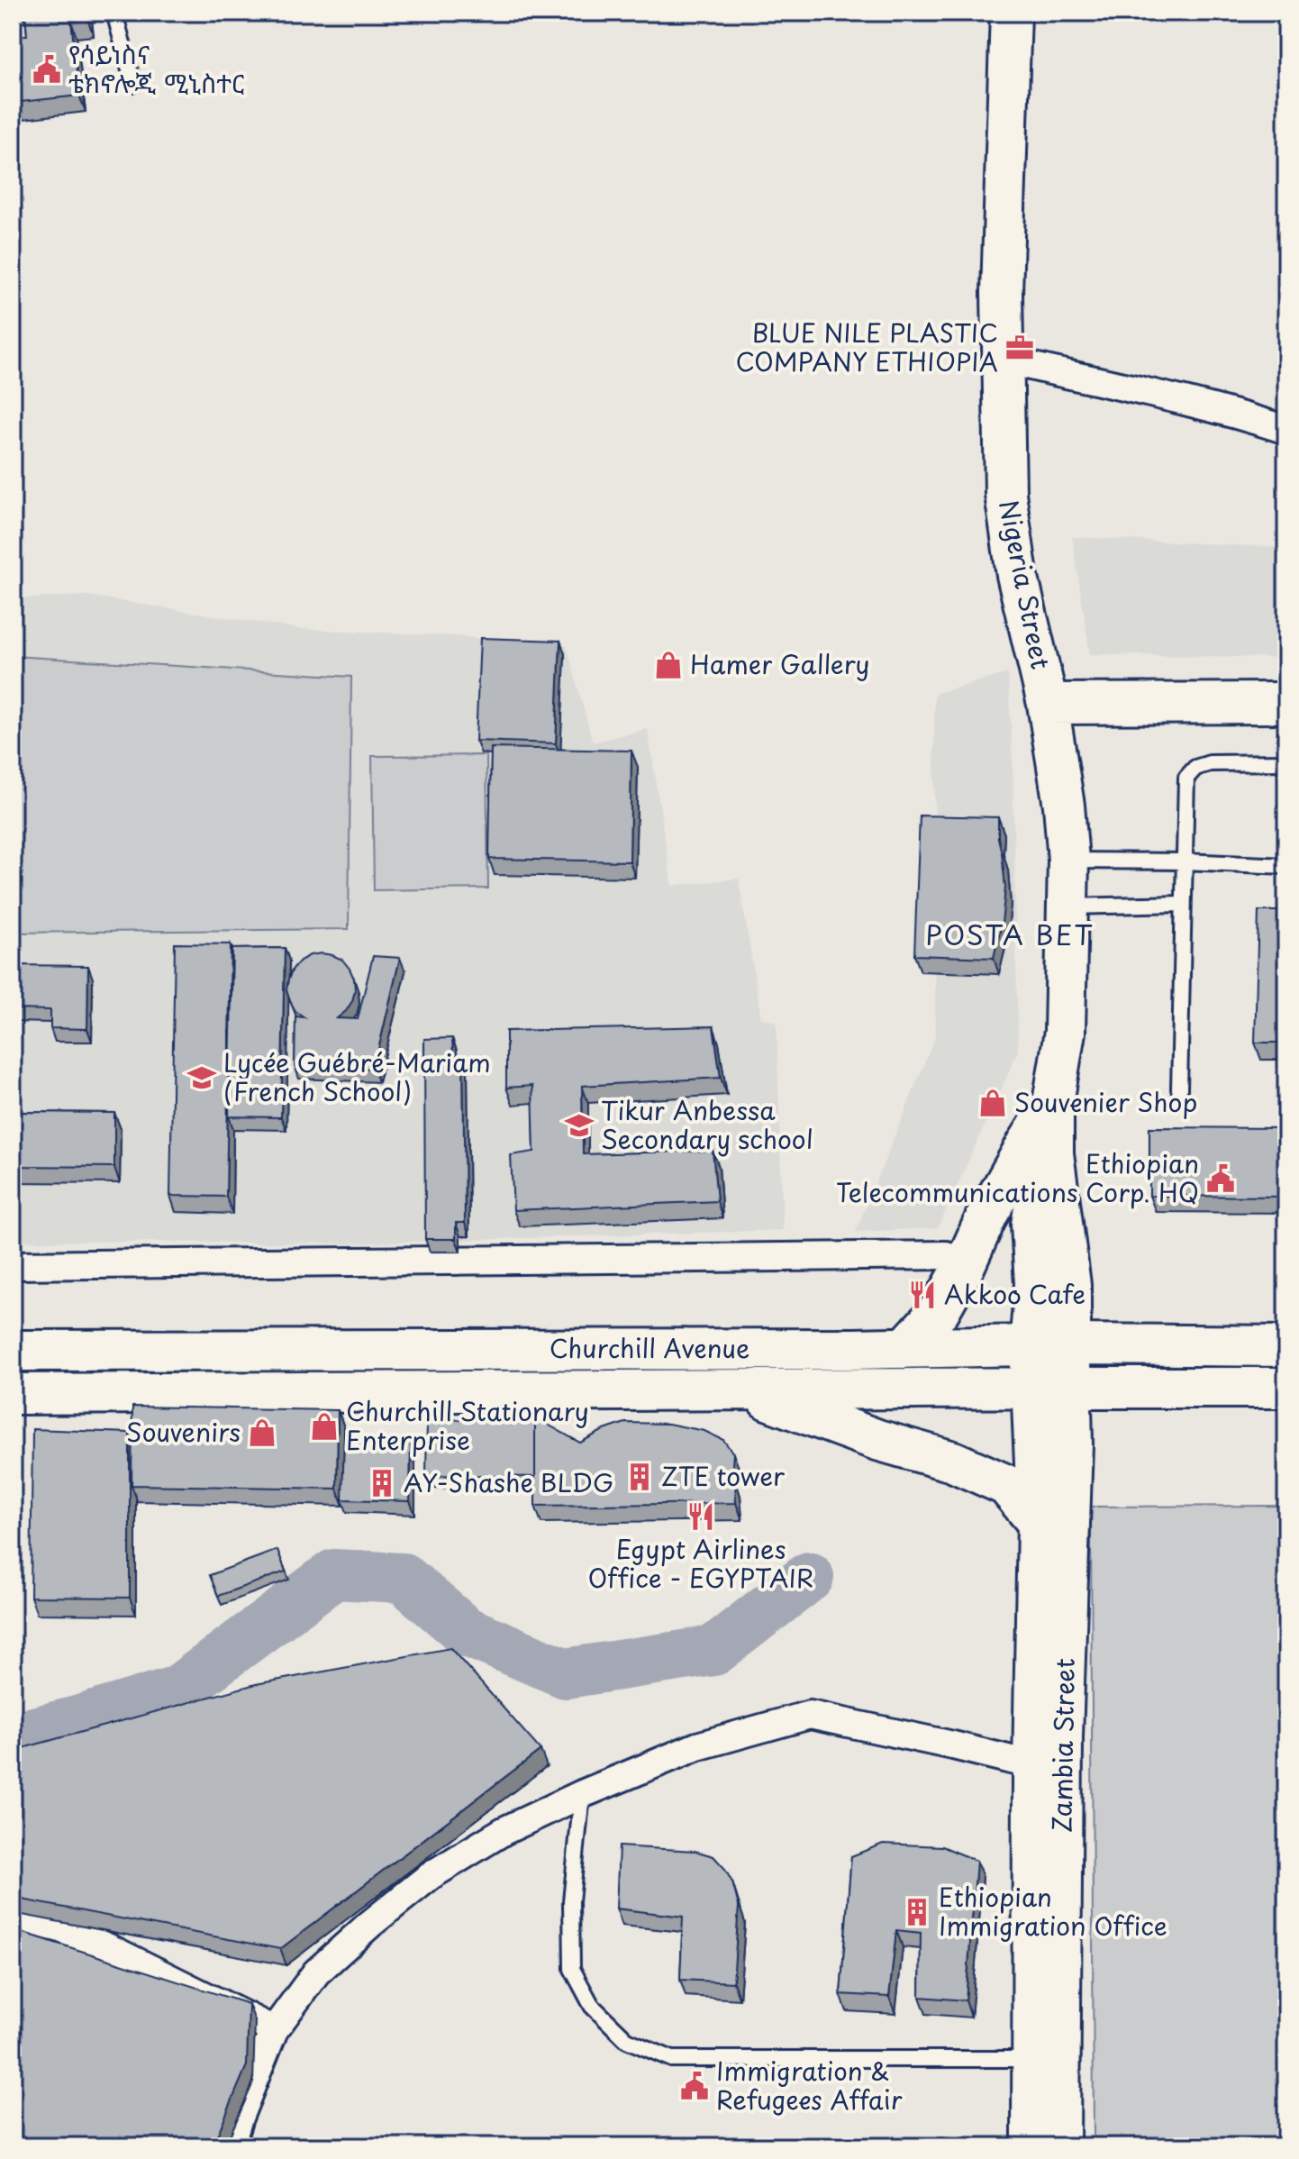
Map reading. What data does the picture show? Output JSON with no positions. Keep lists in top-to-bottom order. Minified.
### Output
{"streets":{"main road":["Nigeria Street","Churchill Avenue","Zambia Street"]},"crossings":[["Nigeria Street","Churchill Avenue"],["Nigeria Street","Zambia Street"],["Churchill Avenue","Zambia Street"]],"districts":["POSTA BET"],"places":{"public building":["የሳይነስና ቴክኖሎጂ ሚኒስተር","Ethiopian Telecommunications Corp. HQ","Immigration & Refugees Affair"],"office":["BLUE NILE PLASTIC COMPANY ETHIOPIA"],"shop":["Hamer Gallery","Souvenier Shop","Churchill Stationary Enterprise","Souvenirs"],"school or university":["Lycée Guébré-Mariam (French School)","Tikur Anbessa Secondary school"],"restaurant":["Akkoo Cafe","Egypt Airlines Office - EGYPTAIR"],"building":["ZTE tower","AY-Shashe BLDG","Ethiopian Immigration Office"]}}
